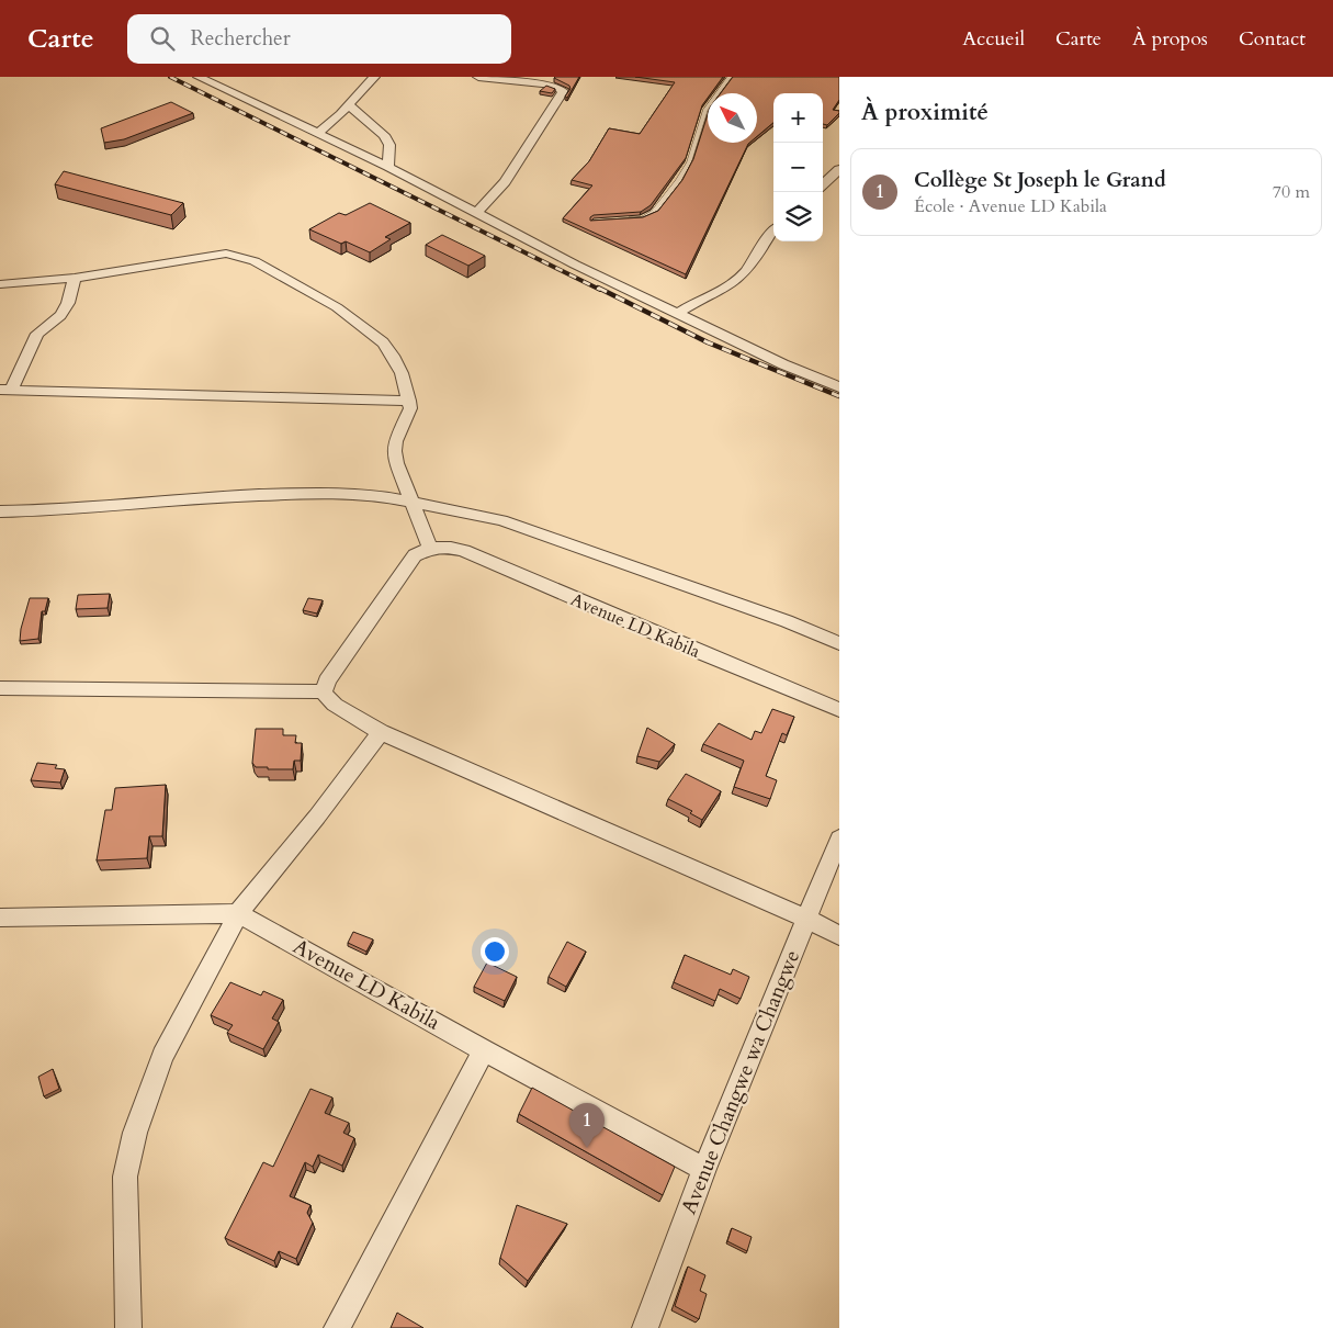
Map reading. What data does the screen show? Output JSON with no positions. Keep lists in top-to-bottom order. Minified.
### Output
{"streets":{"street":["Avenue LD Kabila","Avenue Changwe wa Changwe"]},"crossings":[["Avenue LD Kabila","Avenue Changwe wa Changwe"]],"north":"top left","page":{"header":"Carte","search":"Rechercher","nav":["Accueil","Carte","À propos","Contact"],"heading":"À proximité","map_buttons":["+","−"],"list":[{"mark":"1","name":"Collège St Joseph le Grand","note":"École · Avenue LD Kabila","value":"70 m"}],"pins":"1"}}
